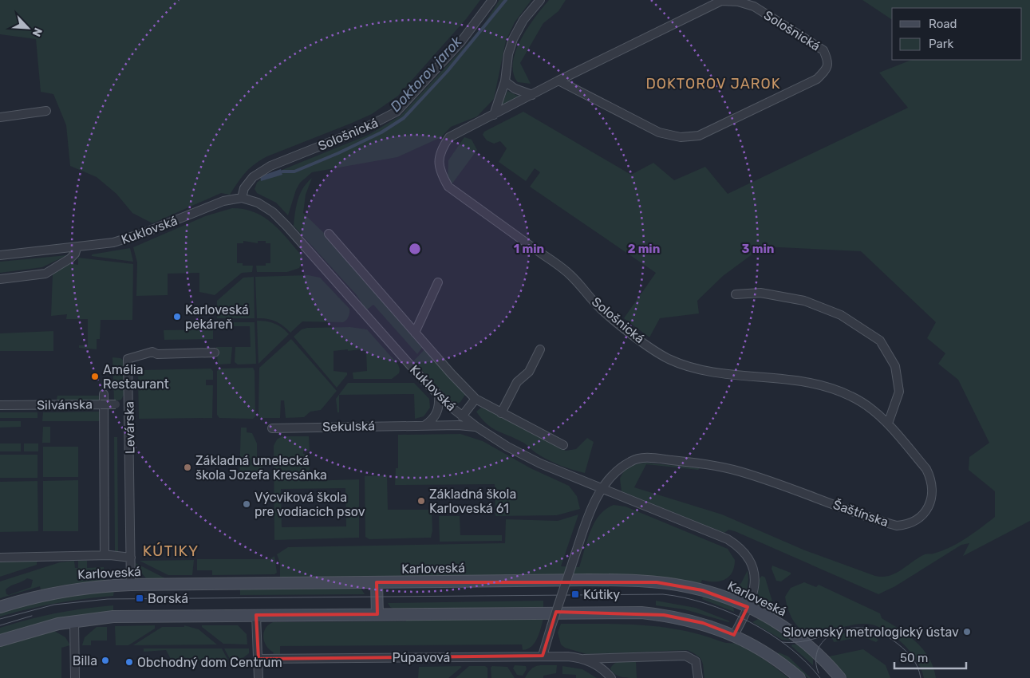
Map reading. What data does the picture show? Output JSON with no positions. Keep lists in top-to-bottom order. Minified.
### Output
{"streets":{"main road":["Karloveská"],"street":["Sološnická","Kuklovská","Silvánska","Sekulská","Levárska","Šaštínska","Púpavová"]},"crossings":[["Sološnická","Kuklovská"],["Sološnická","Šaštínska"],["Kuklovská","Sekulská"],["Kuklovská","Šaštínska"],["Kuklovská","Karloveská"],["Silvánska","Levárska"],["Levárska","Karloveská"],["Šaštínska","Púpavová"]],"districts":["DOKTOROV JAROK","KÚTIKY"],"water":["Doktorov jarok"],"places":{"other":["Karloveská pekáreň","Amélia Restaurant","Základná umelecká škola Jozefa Kresánka","Základná škola Karloveská 61","Výcviková škola pre vodiacich psov","Slovenský metrologický ústav","Billa","Obchodný dom Centrum"],"transit":["Kútiky","Borská"]},"legend":["Road","Park"],"scale_bar":"50 m","north":"bottom right","rings":["1 min","2 min","3 min"]}
